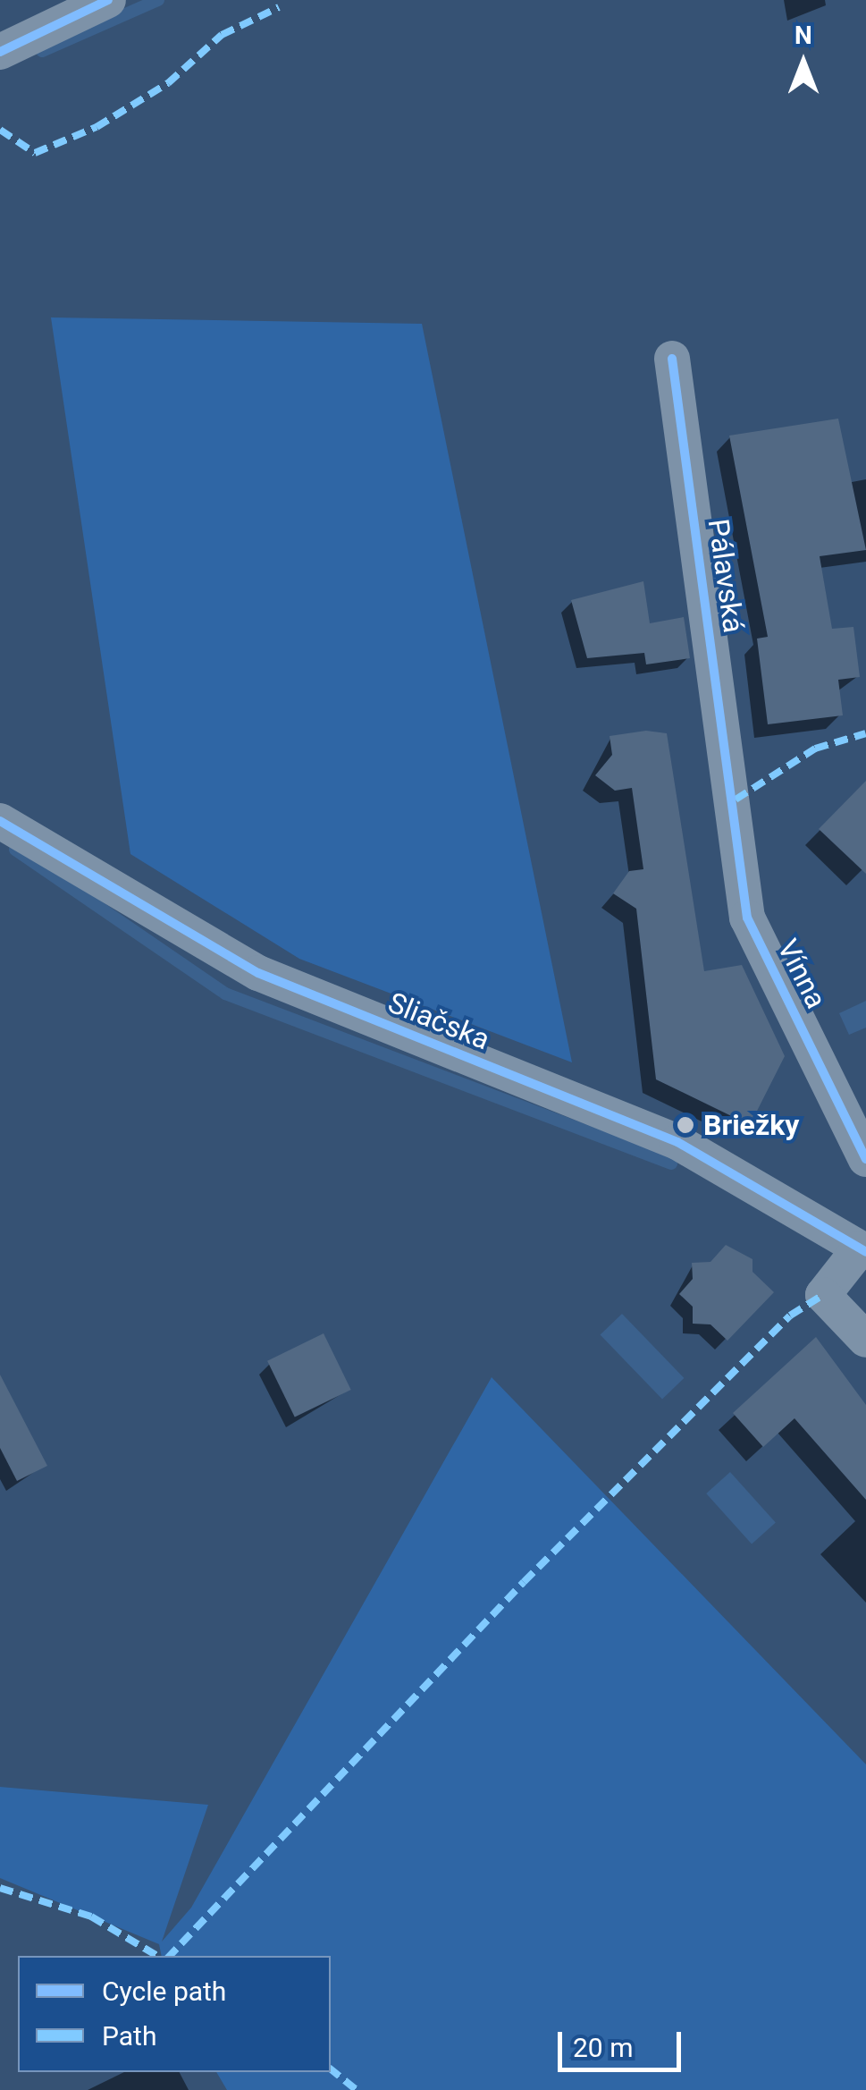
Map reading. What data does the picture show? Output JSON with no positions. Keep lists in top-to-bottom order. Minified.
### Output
{"streets":{"street":["Pálavská","Vínna","Sliačska"]},"crossings":[["Pálavská","Vínna"]],"places":["Briežky"],"legend":["Cycle path","Path"],"scale_bar":"20 m","north":"top"}
